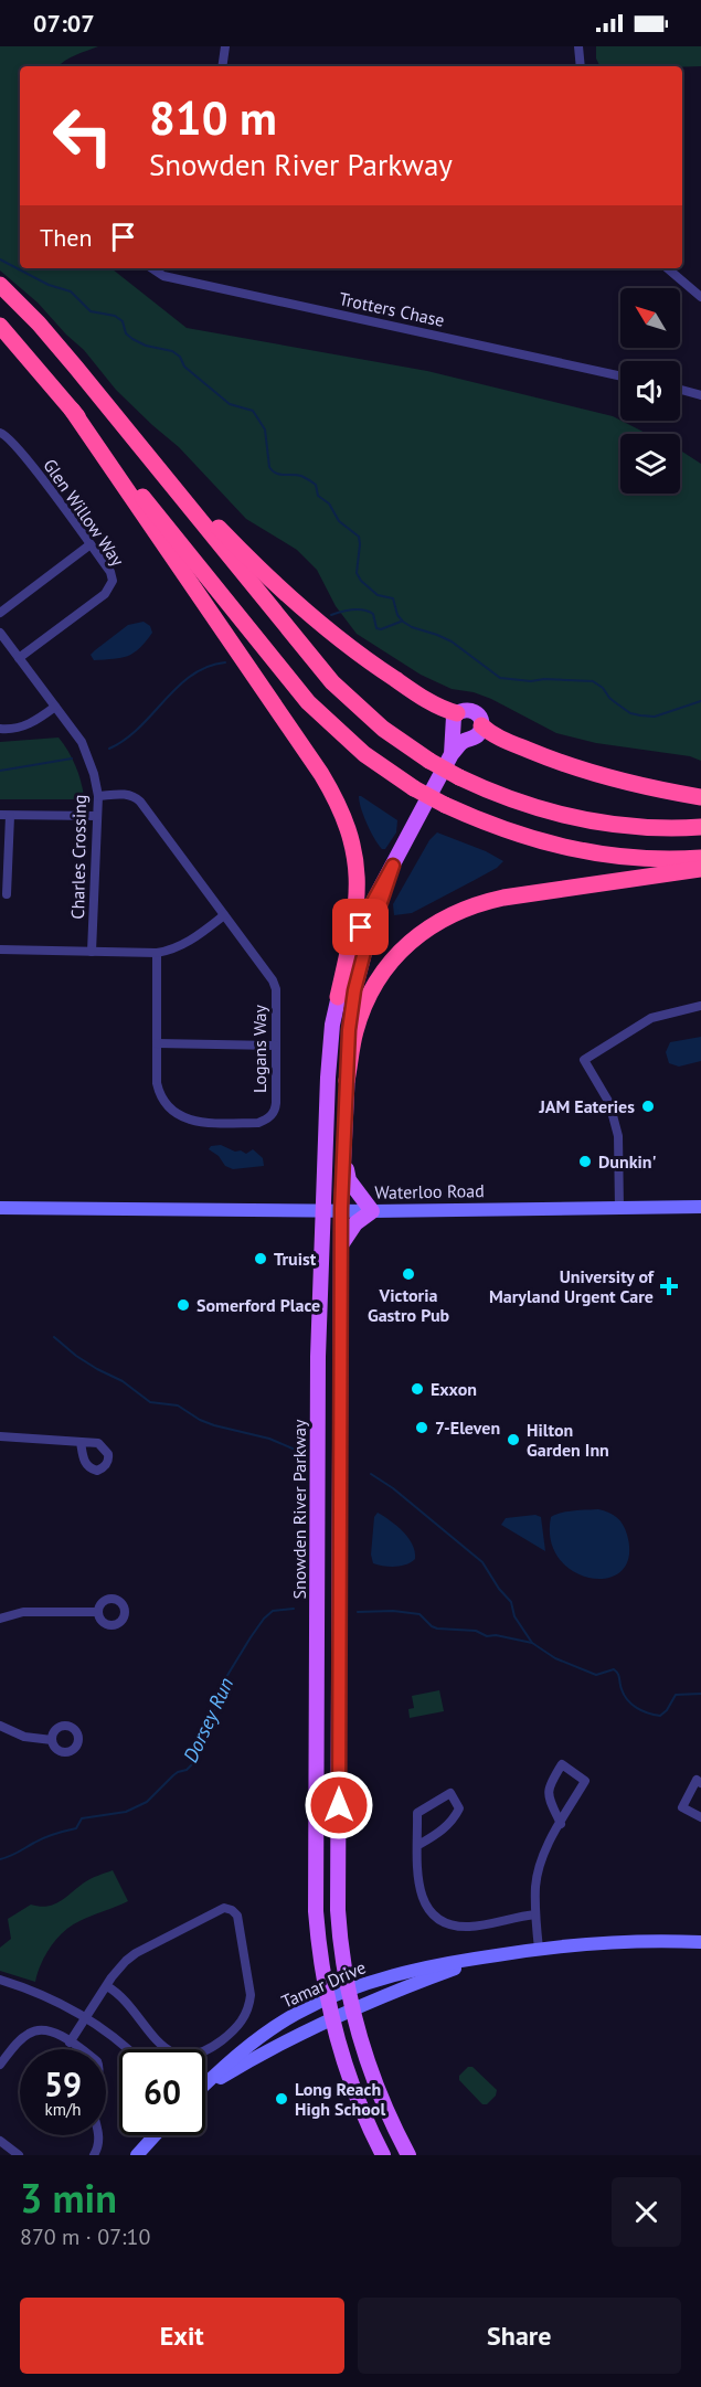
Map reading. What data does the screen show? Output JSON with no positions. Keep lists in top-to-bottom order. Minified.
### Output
{"streets":{"main road":["Snowden River Parkway"],"street":["Trotters Chase","Glen Willow Way","Charles Crossing","Logans Way","Waterloo Road","Tamar Drive"]},"crossings":[["Glen Willow Way","Charles Crossing"],["Charles Crossing","Logans Way"],["Waterloo Road","Snowden River Parkway"],["Snowden River Parkway","Tamar Drive"]],"water":["Dorsey Run"],"places":{"other":["JAM Eateries","Dunkin'","Truist","Victoria Gastro Pub","Somerford Place","Exxon","7-Eleven","Hilton Garden Inn","Long Reach High School"],"health":["University of Maryland Urgent Care"]},"north":"top left","page":{"status":"07:07","turn":["810 m","Snowden River Parkway"],"then":"Then","speed":"59 km/h","limit":"60","heading":["3 min","870 m · 07:10"],"buttons":["Exit","Share"]}}
